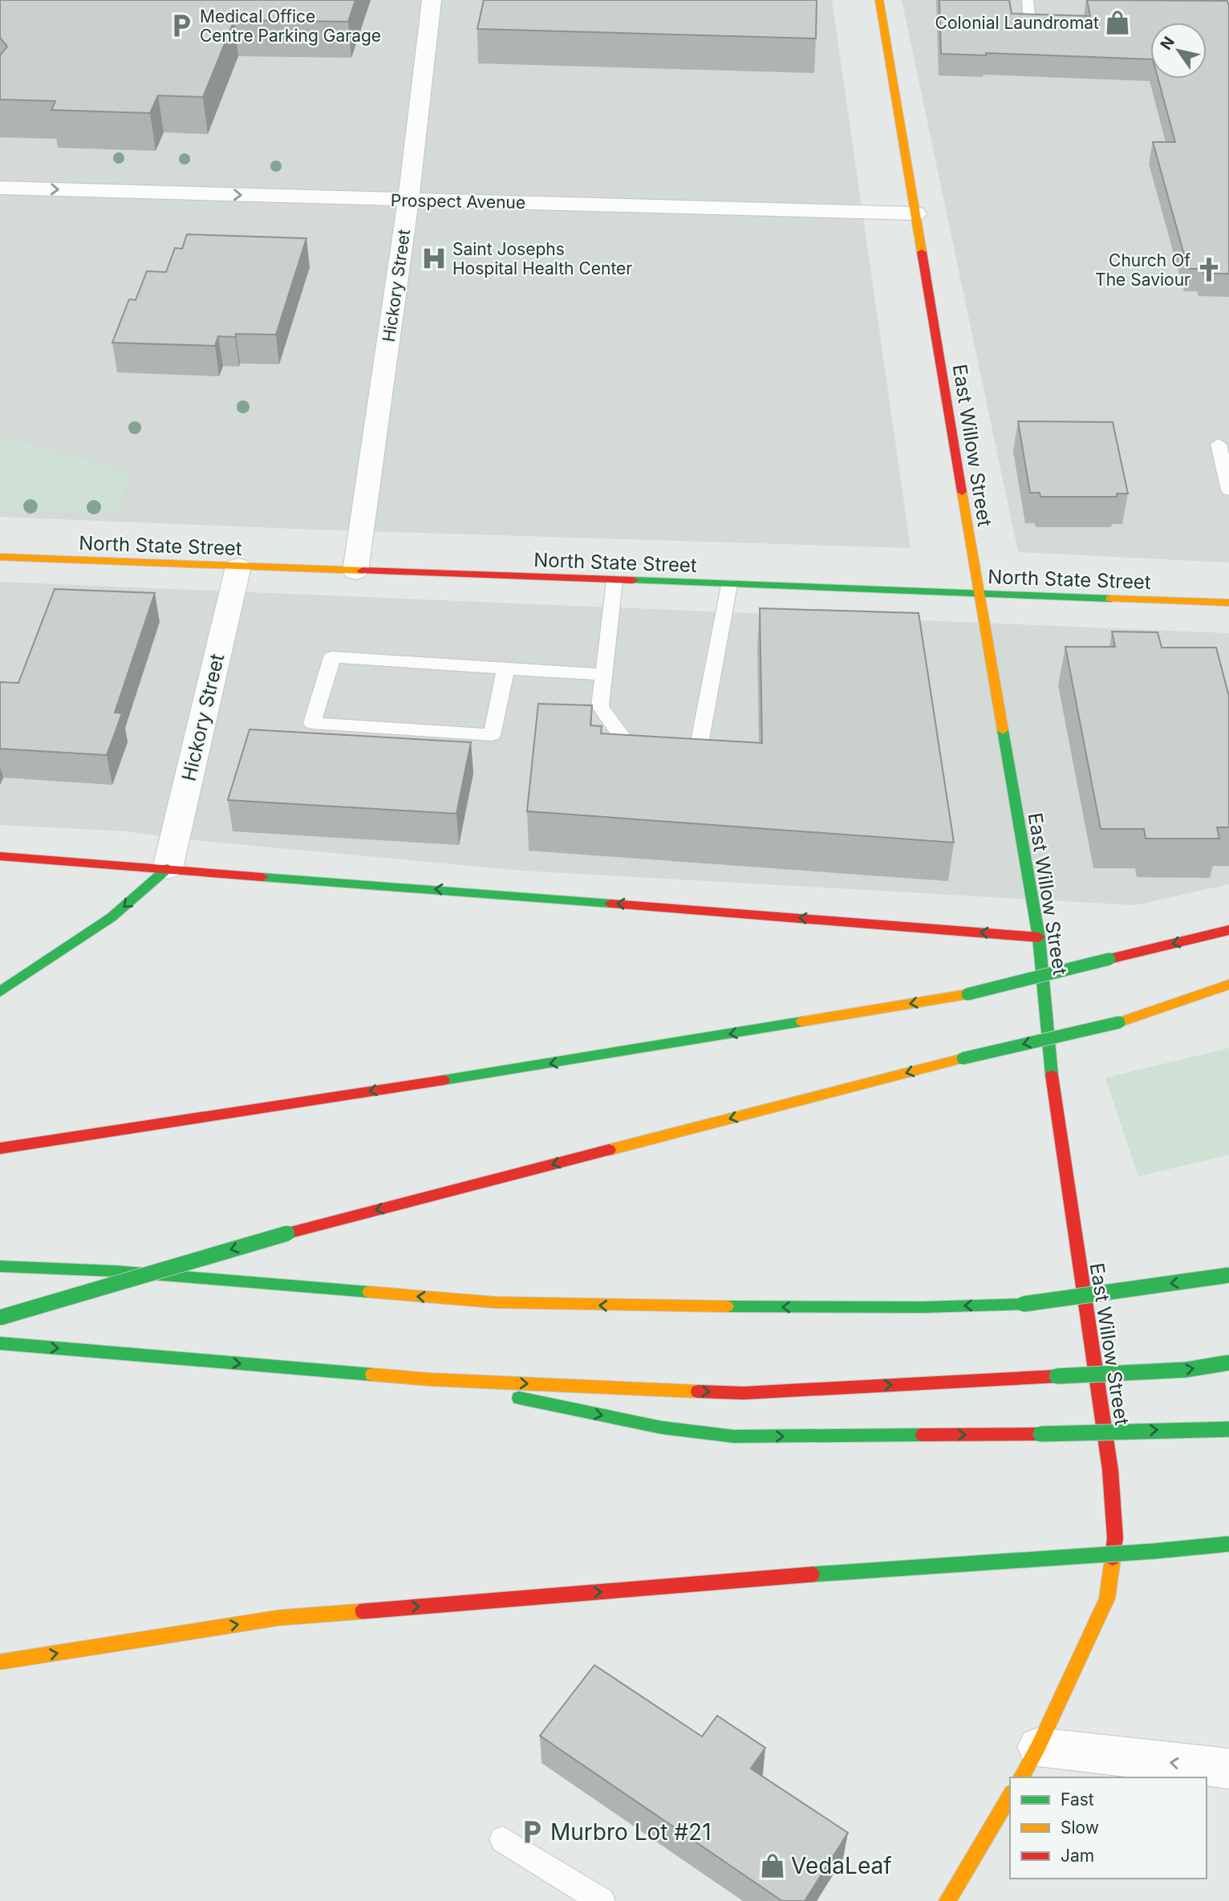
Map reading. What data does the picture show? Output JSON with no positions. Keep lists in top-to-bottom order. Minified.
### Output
{"streets":{"main road":["East Willow Street","North State Street"],"street":["Prospect Avenue","Hickory Street"]},"crossings":[["Prospect Avenue","Hickory Street"],["Prospect Avenue","East Willow Street"],["Hickory Street","North State Street"],["East Willow Street","North State Street"]],"one_way":["Prospect Avenue"],"places":{"shop":["Colonial Laundromat","VedaLeaf"],"parking":["Medical Office Centre Parking Garage","Murbro Lot #21"],"hospital":["Saint Josephs Hospital Health Center"],"church":["Church Of The Saviour"]},"legend":["Fast","Slow","Jam"],"north":"top left"}
